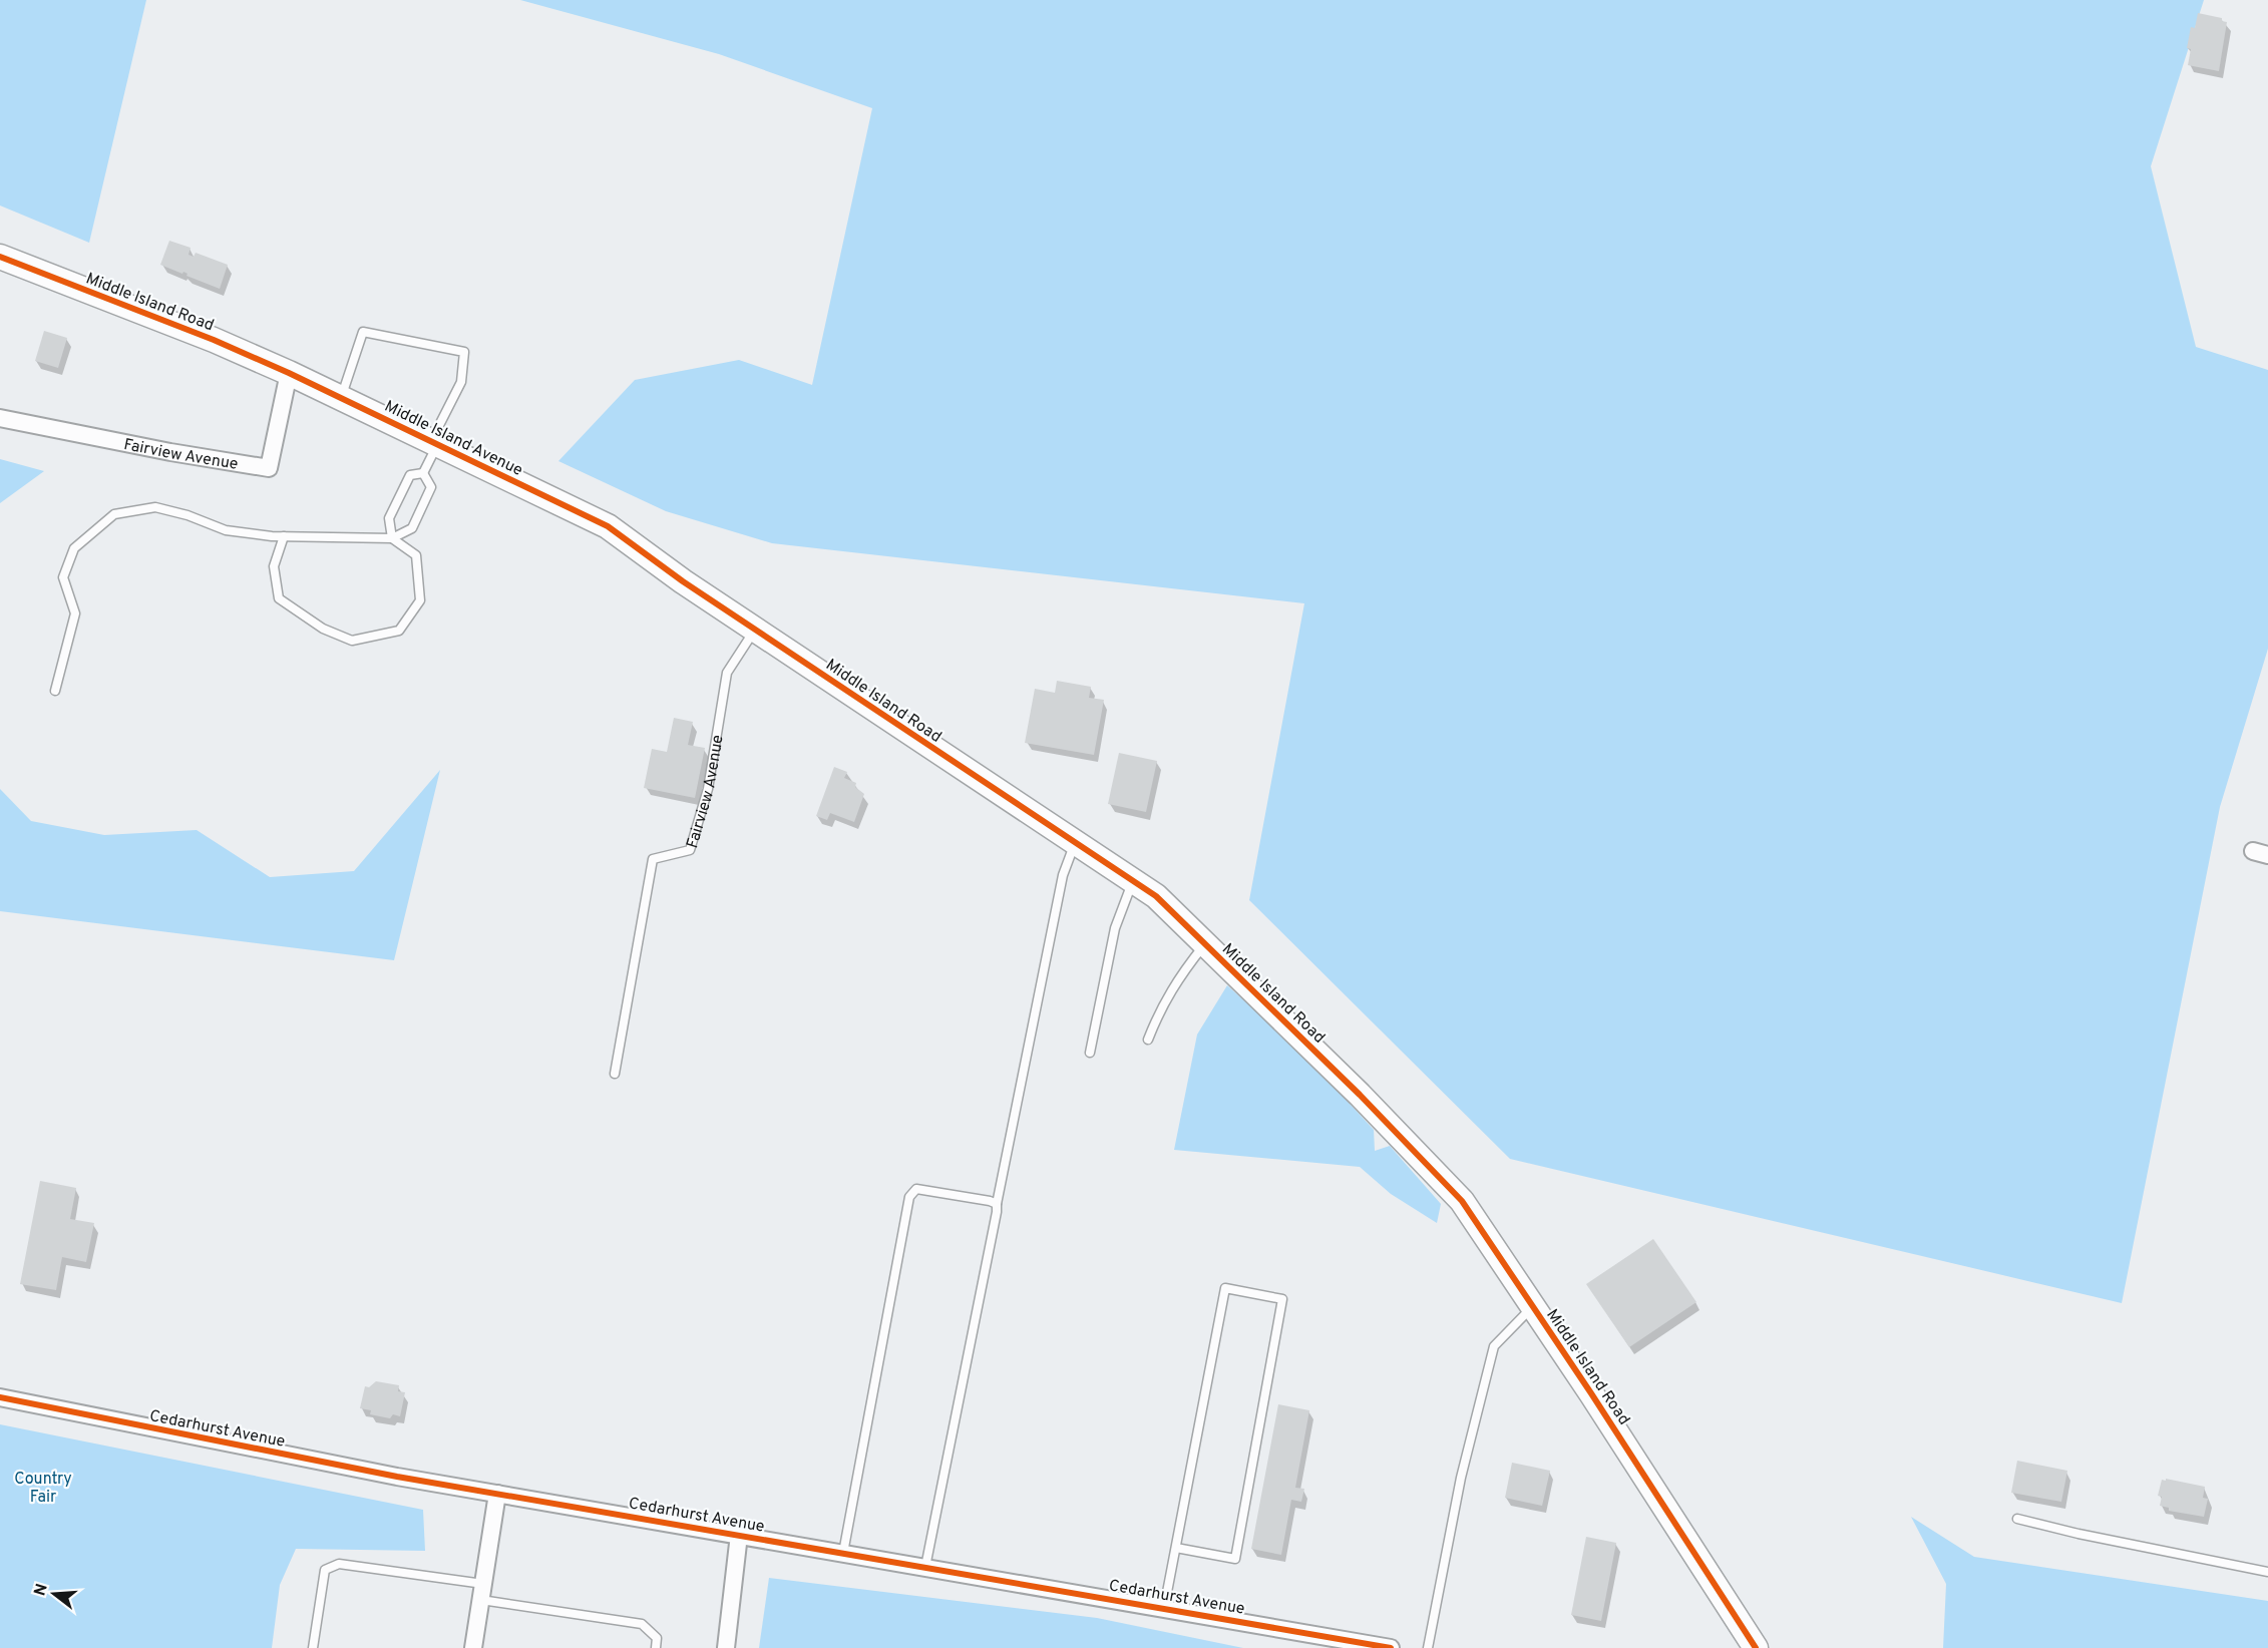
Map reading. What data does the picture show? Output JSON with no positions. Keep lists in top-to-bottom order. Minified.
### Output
{"streets":{"street":["Middle Island Road","Middle Island Avenue","Fairview Avenue","Cedarhurst Avenue"]},"crossings":[["Middle Island Road","Middle Island Avenue"],["Middle Island Road","Fairview Avenue"],["Middle Island Avenue","Fairview Avenue"]],"parks":["Country Fair"],"north":"left"}
